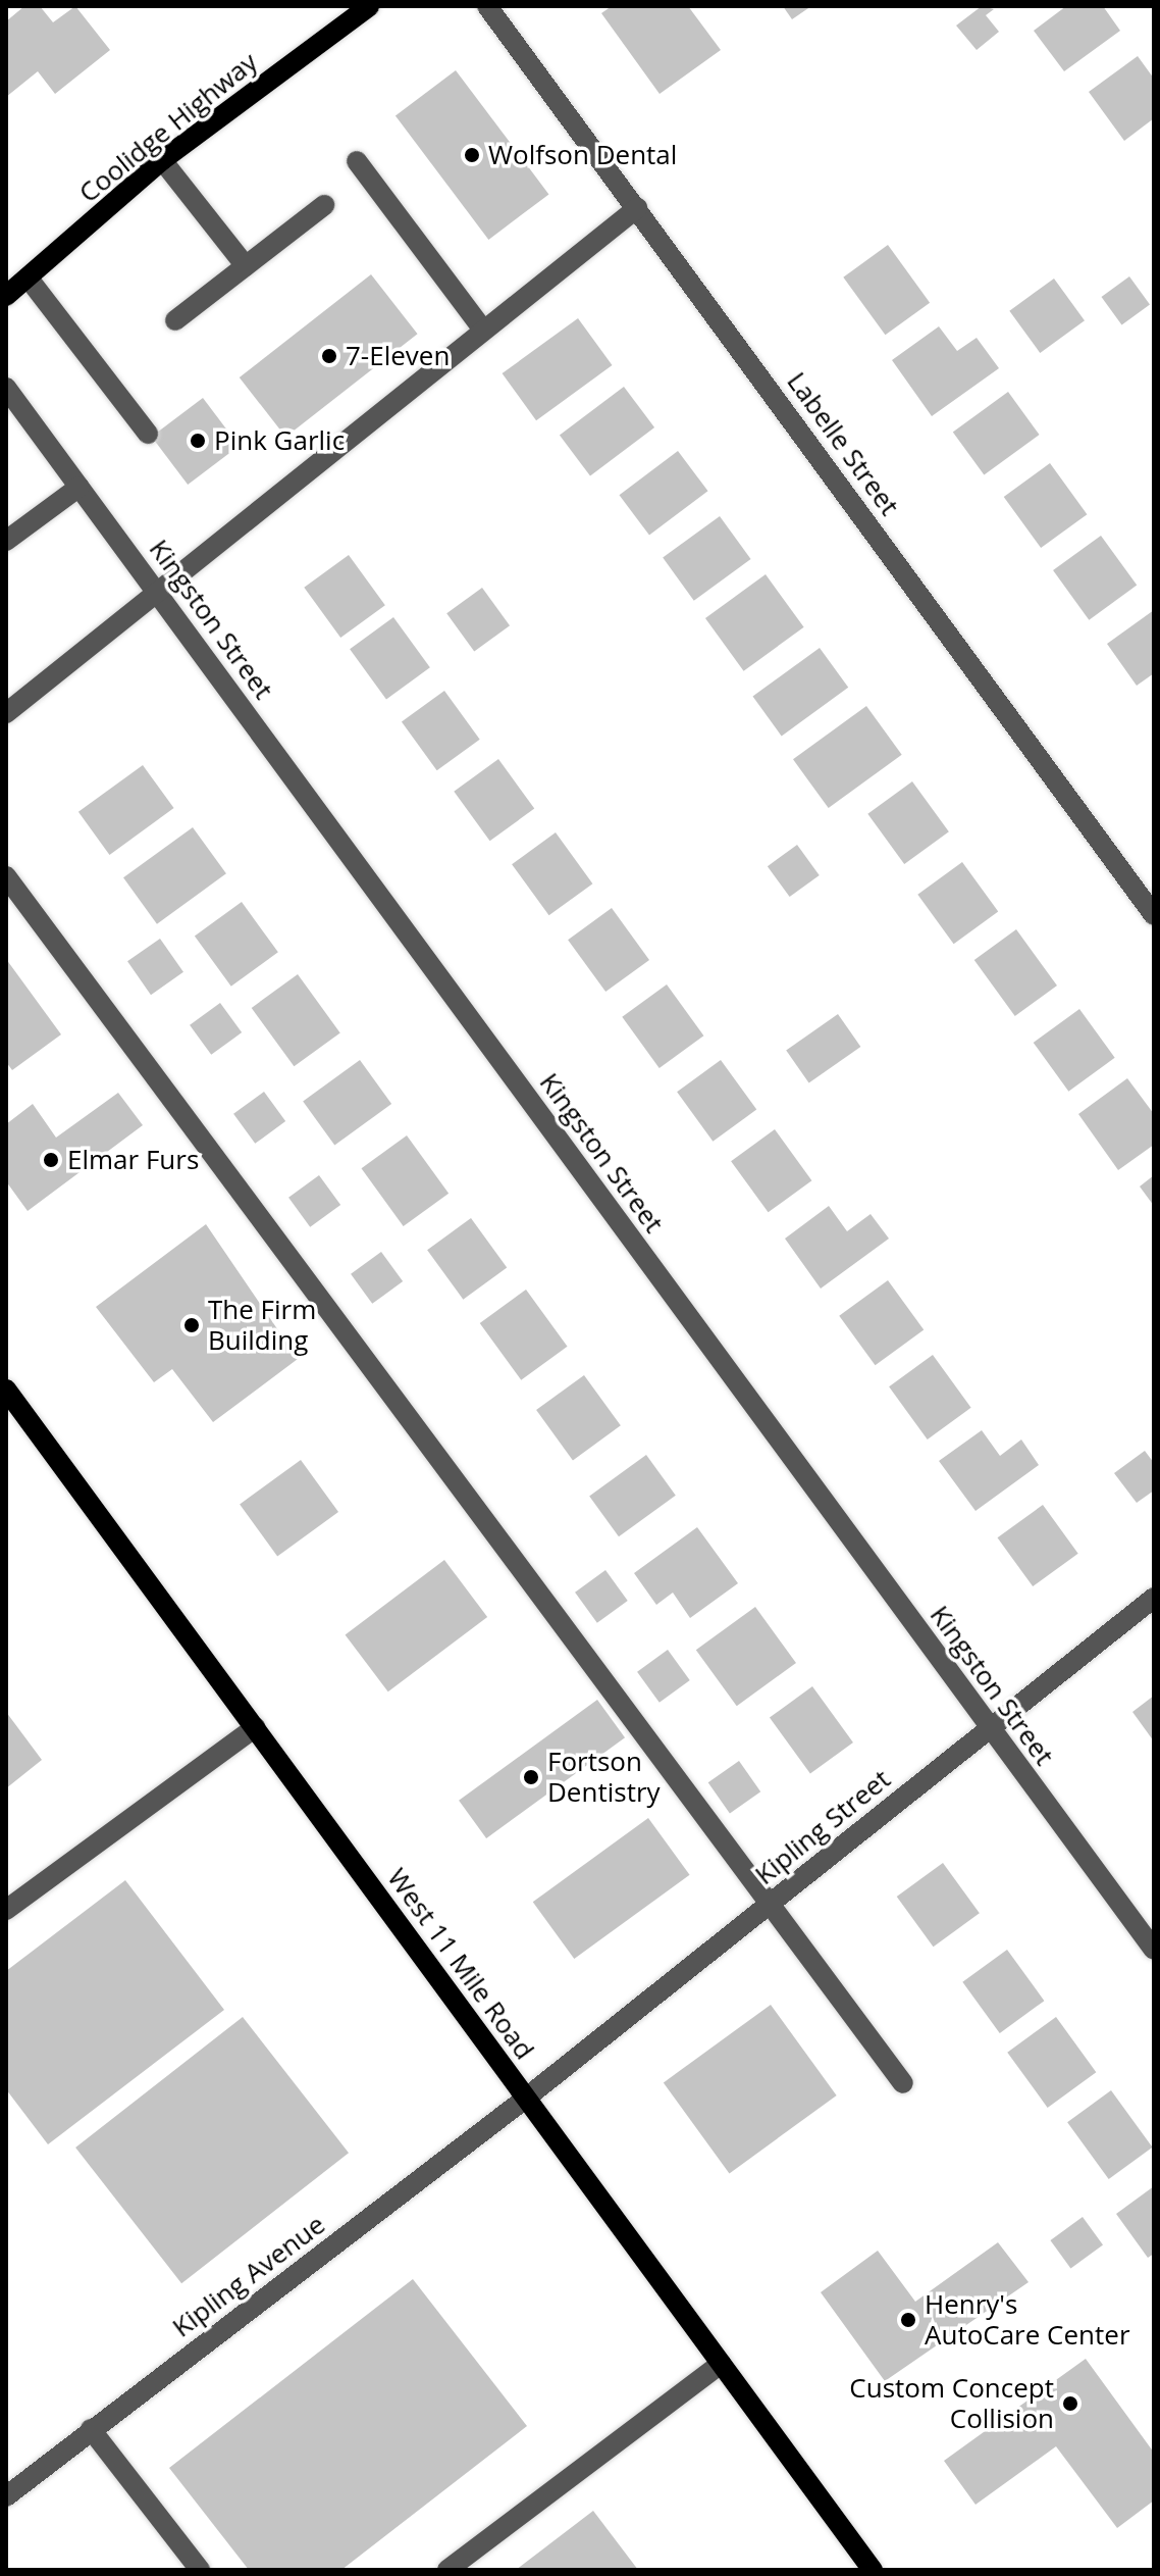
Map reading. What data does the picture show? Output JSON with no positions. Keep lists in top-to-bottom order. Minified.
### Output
{"streets":{"main road":["Coolidge Highway","West 11 Mile Road"],"street":["Labelle Street","Kingston Street","Kipling Street","Kipling Avenue"]},"crossings":[["Kingston Street","Kipling Street"],["Kipling Street","West 11 Mile Road"],["Kipling Street","Kipling Avenue"],["West 11 Mile Road","Kipling Avenue"]],"places":["Wolfson Dental","7-Eleven","Pink Garlic","Elmar Furs","The Firm Building","Fortson Dentistry","Henry's AutoCare Center","Custom Concept Collision"]}
